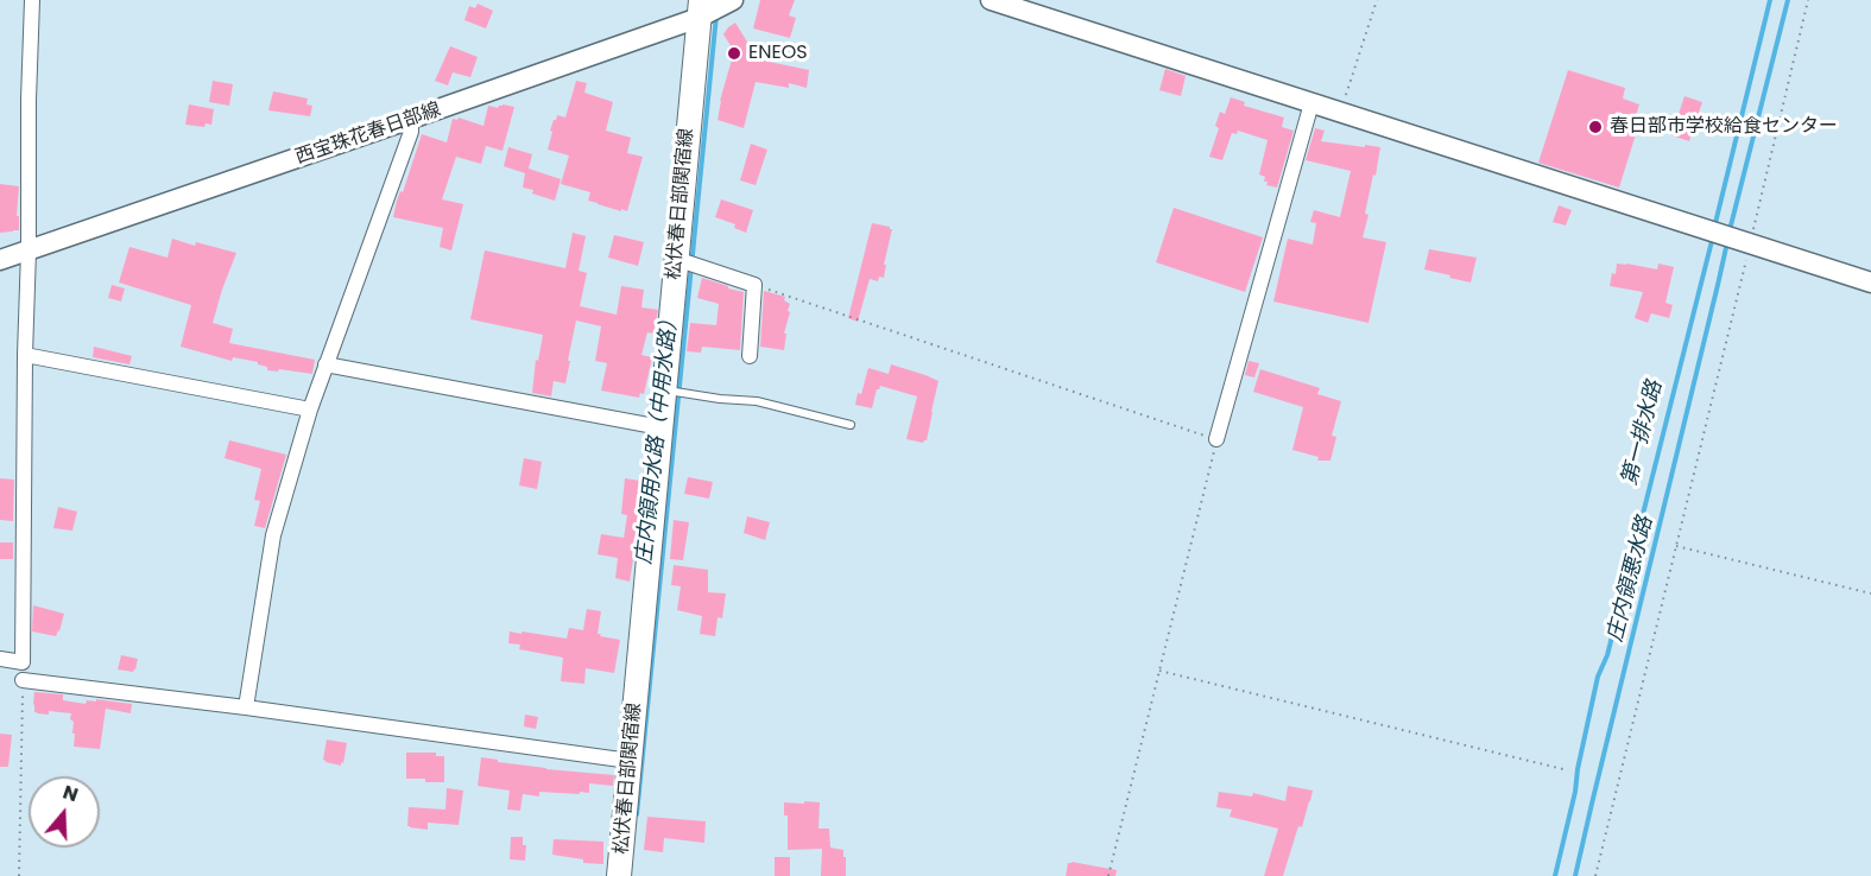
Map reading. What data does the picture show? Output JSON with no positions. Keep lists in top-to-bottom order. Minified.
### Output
{"streets":{"main road":["松伏春日部関宿線"],"street":["西宝珠花春日部線"]},"crossings":[["西宝珠花春日部線","松伏春日部関宿線"]],"water":["第一排水路","庄内領用水路（中用水路）","庄内領悪水路"],"places":["ENEOS","春日部市学校給食センター"],"north":"top"}
